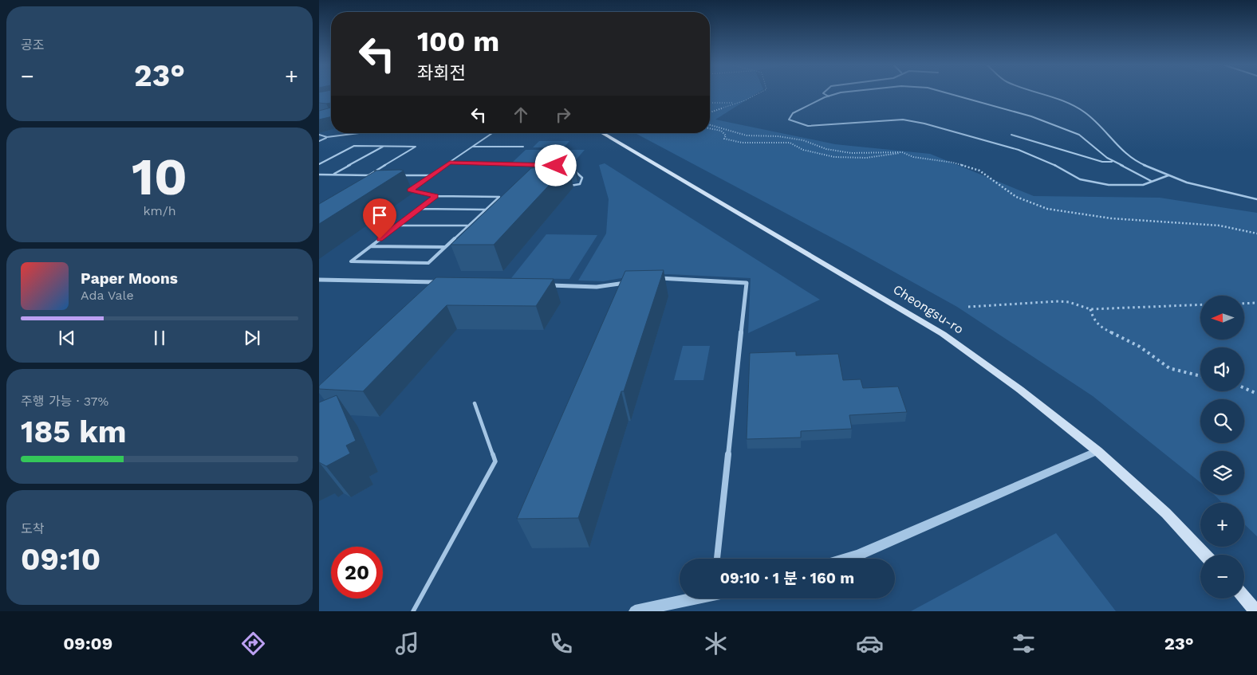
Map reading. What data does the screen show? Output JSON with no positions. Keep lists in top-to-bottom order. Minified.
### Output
{"streets":{"main road":["Cheongsu-ro"]},"north":"left","page":{"tile":["공조",["10","km/h"],["주행 가능 · 37%","185 km"],["도착","09:10"]],"turn":["100 m","좌회전"],"heat":["−","23°","+"],"song":["Paper Moons","Ada Vale"],"map_buttons":["+","−"],"limit":"20","trip":"09:10 · 1 분 · 160 m","tabs":["09:09","23°"]}}
